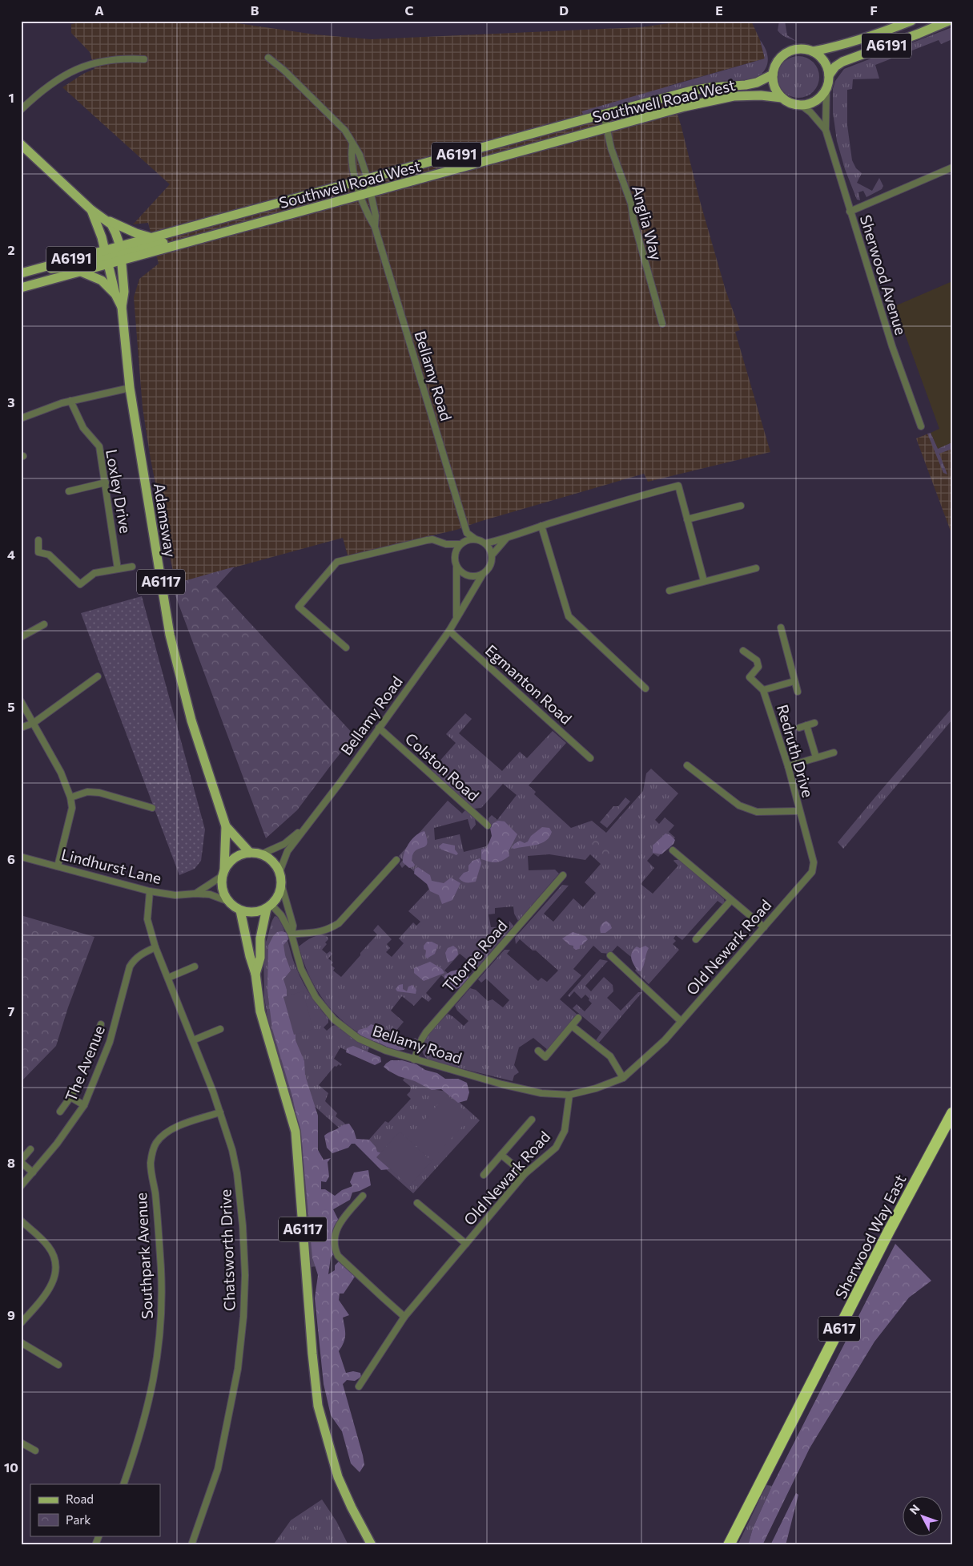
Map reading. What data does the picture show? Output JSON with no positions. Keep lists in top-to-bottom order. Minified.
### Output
{"streets":{"highway":["Sherwood Way East","A617"],"main road":["A6191","Southwell Road West","Adamsway","A6117"],"street":["Anglia Way","Sherwood Avenue","Bellamy Road","Loxley Drive","Egmanton Road","Redruth Drive","Colston Road","Lindhurst Lane","Old Newark Road","Thorpe Road","The Avenue","Chatsworth Drive","Southpark Avenue"]},"crossings":[["A6191","Southwell Road West"],["A6191","Sherwood Avenue"],["Southwell Road West","Anglia Way"],["Southwell Road West","Sherwood Avenue"],["Southwell Road West","Bellamy Road"],["Southwell Road West","Adamsway"],["Southwell Road West","A6117"],["Bellamy Road","Adamsway"],["Bellamy Road","A6117"],["Bellamy Road","Egmanton Road"],["Bellamy Road","Colston Road"],["Bellamy Road","Lindhurst Lane"],["Bellamy Road","Old Newark Road"],["Bellamy Road","Thorpe Road"],["Adamsway","A6117"],["Adamsway","Lindhurst Lane"],["A6117","Lindhurst Lane"],["Redruth Drive","Old Newark Road"],["Lindhurst Lane","Chatsworth Drive"],["The Avenue","Chatsworth Drive"],["Chatsworth Drive","Southpark Avenue"]],"legend":["Road","Park"],"north":"top left","grid":{"columns":["A","B","C","D","E","F"],"rows":["1","2","3","4","5","6","7","8","9","10"]}}
